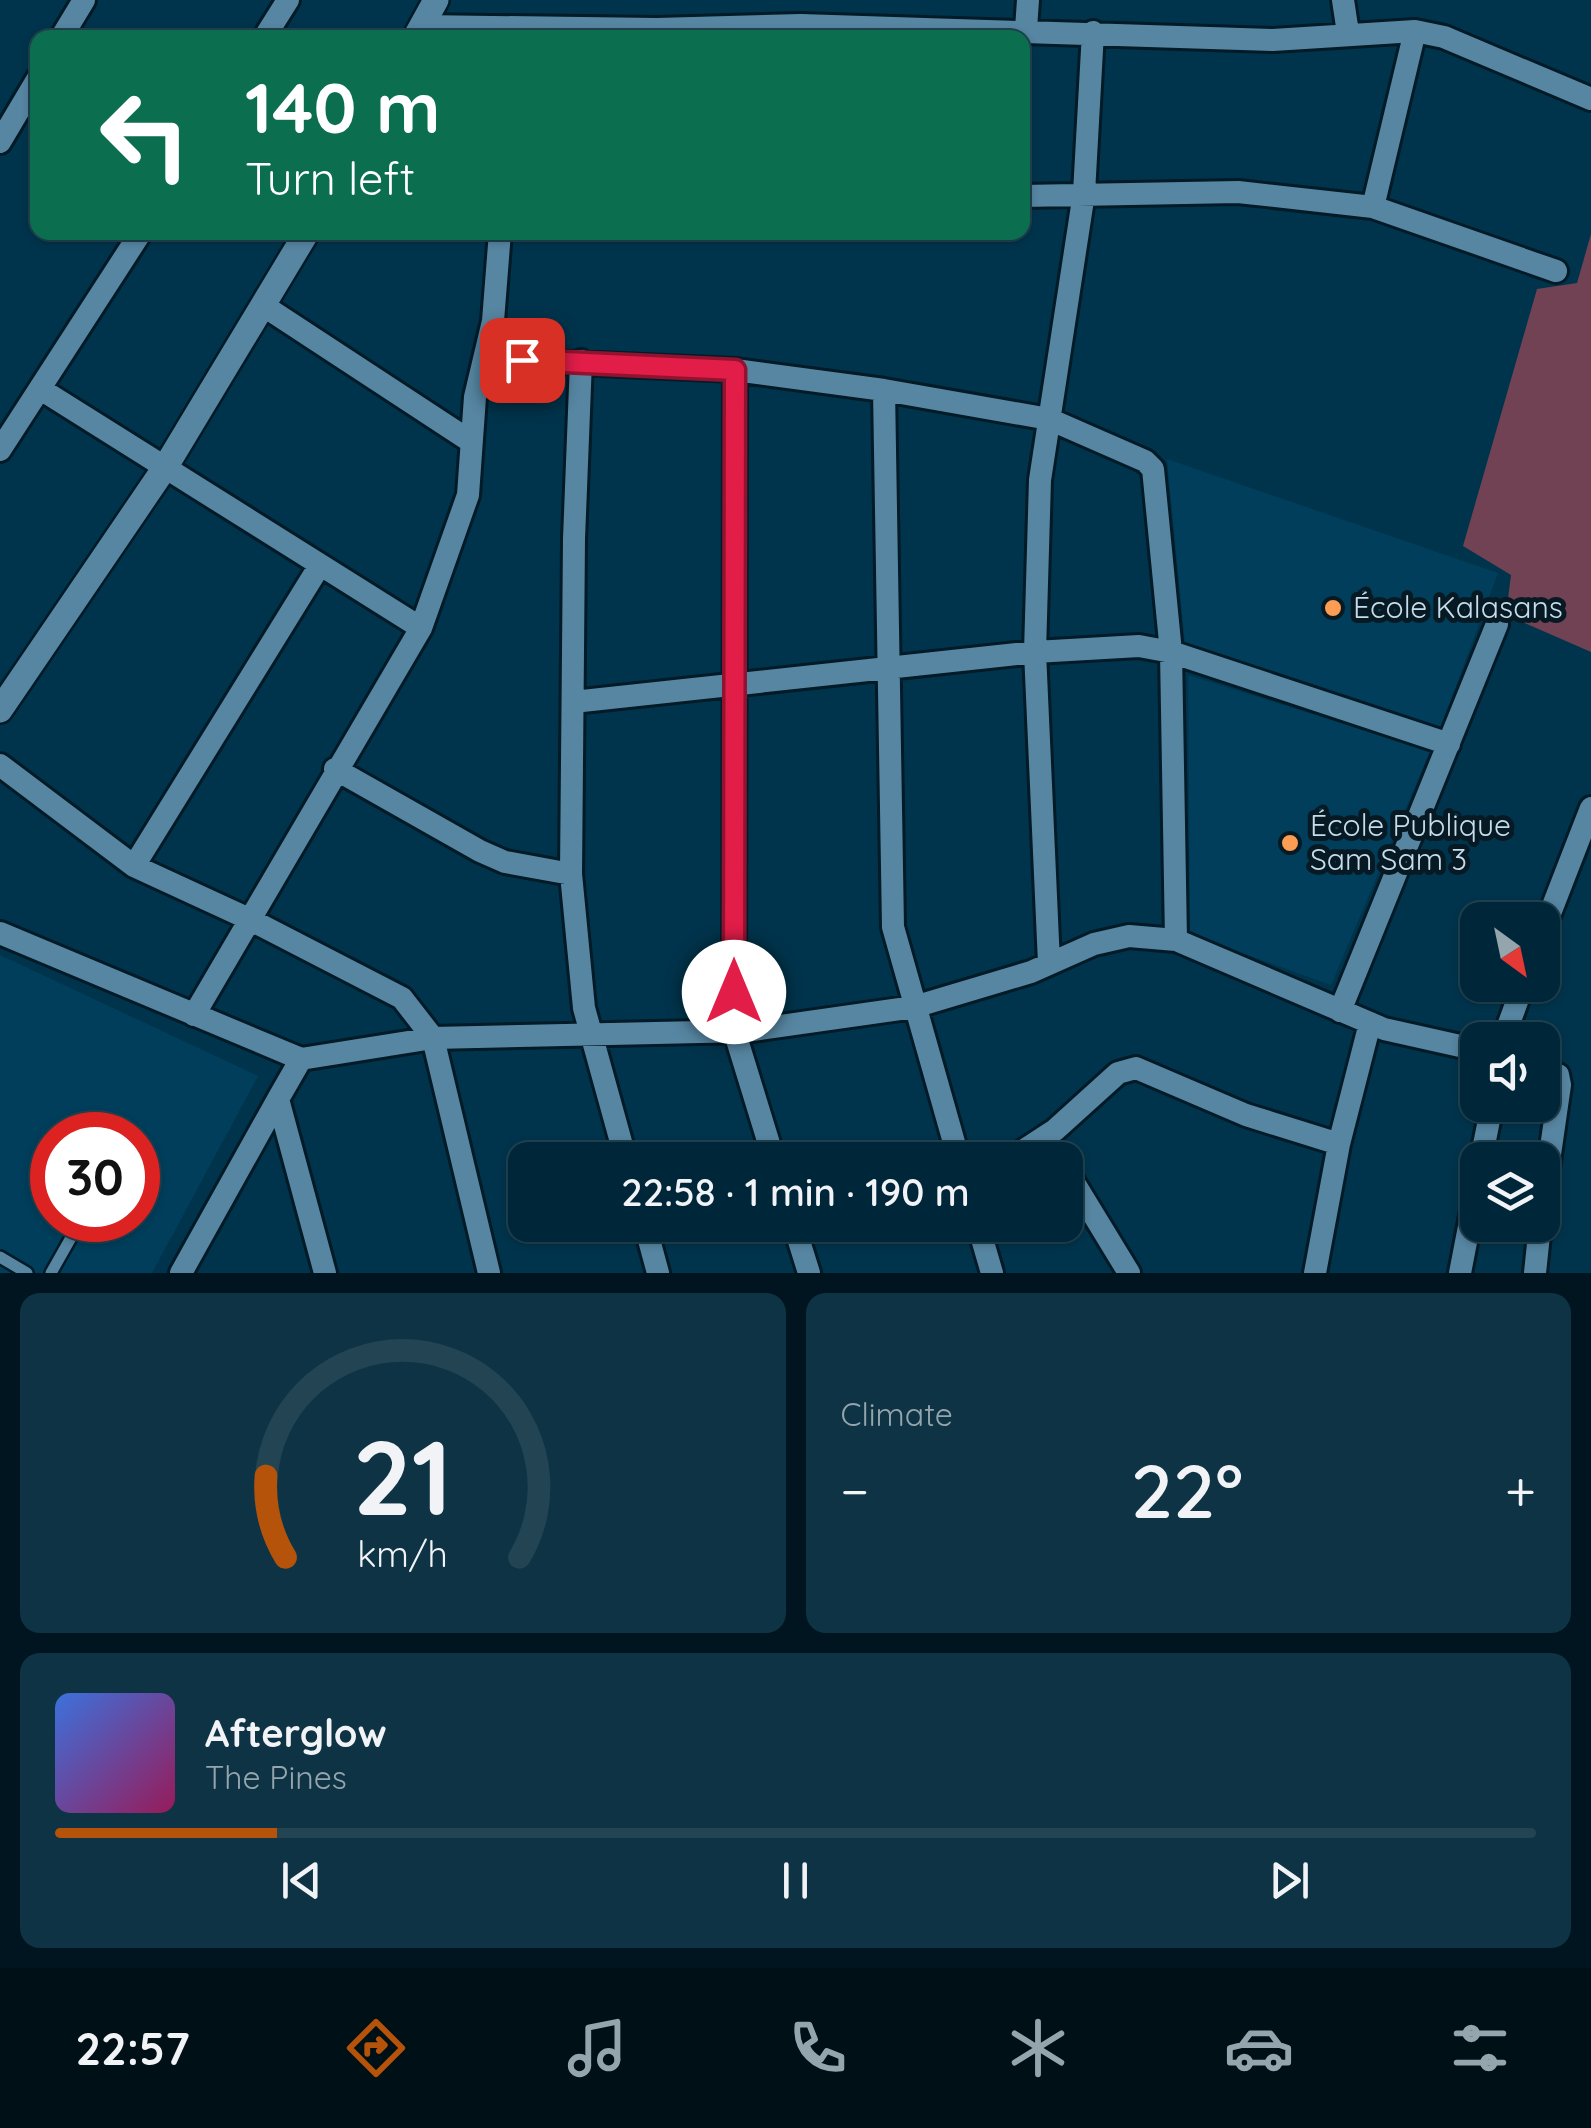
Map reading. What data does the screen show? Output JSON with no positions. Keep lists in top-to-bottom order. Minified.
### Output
{"places":["École Kalasans","École Publique Sam Sam 3"],"north":"bottom right","page":{"turn":["140 m","Turn left"],"limit":"30","trip":"22:58 · 1 min · 190 m","tile":"Climate","heat":["−","22°","+"],"song":["Afterglow","The Pines"],"tabs":"22:57","gauge":["21","km/h"]}}
